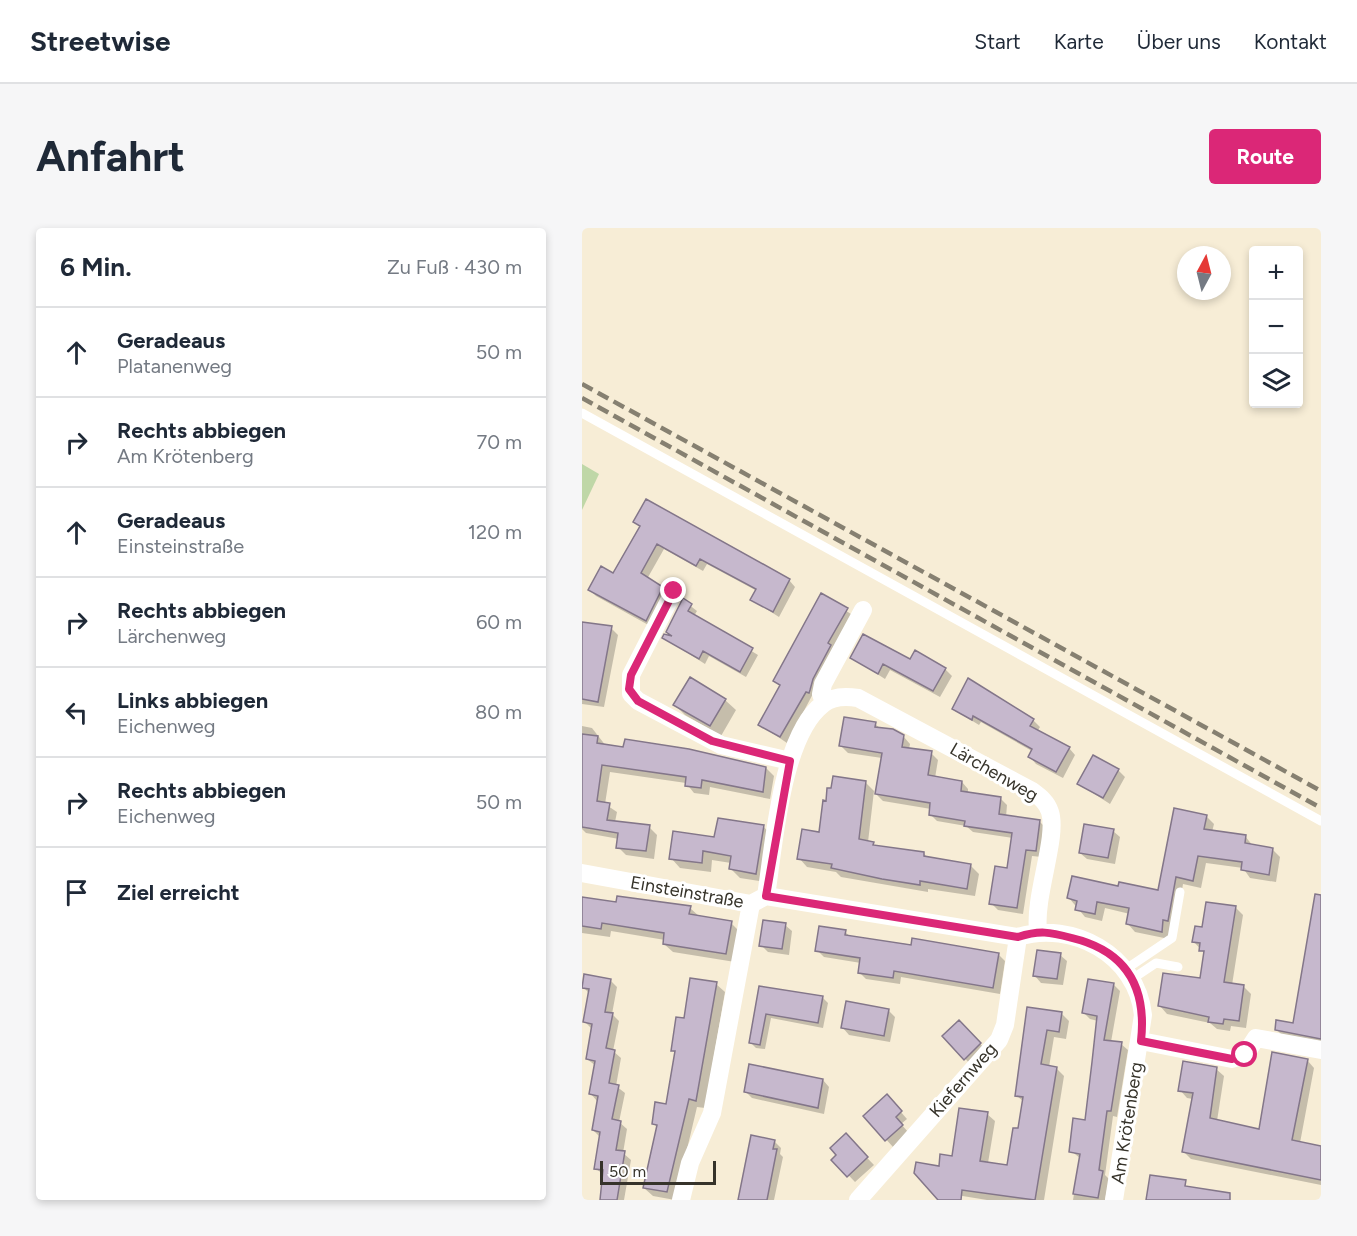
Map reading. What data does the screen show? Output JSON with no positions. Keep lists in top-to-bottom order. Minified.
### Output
{"streets":{"street":["Lärchenweg","Einsteinstraße","Kiefernweg","Am Krötenberg"]},"crossings":[["Lärchenweg","Einsteinstraße"],["Lärchenweg","Am Krötenberg"],["Einsteinstraße","Kiefernweg"],["Einsteinstraße","Am Krötenberg"]],"scale_bar":"50 m","north":"top","page":{"header":"Streetwise","nav":["Start","Karte","Über uns","Kontakt"],"buttons":"Route","title":"Anfahrt","heading":["6 Min.","Zu Fuß · 430 m"],"map_buttons":["+","−"],"list":[["Geradeaus","Platanenweg","50 m"],["Rechts abbiegen","Am Krötenberg","70 m"],["Geradeaus","Einsteinstraße","120 m"],["Rechts abbiegen","Lärchenweg","60 m"],["Links abbiegen","Eichenweg","80 m"],["Rechts abbiegen","Eichenweg","50 m"],"Ziel erreicht"],"scale":"50 m"}}
